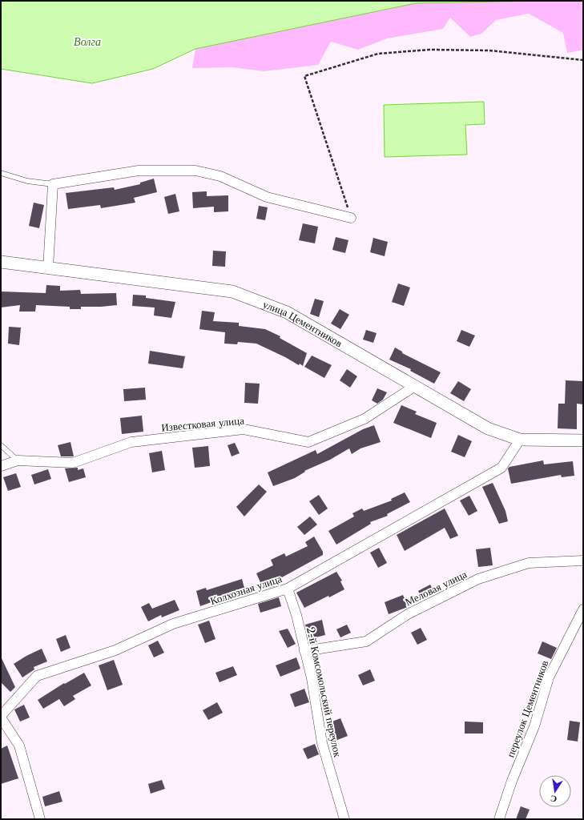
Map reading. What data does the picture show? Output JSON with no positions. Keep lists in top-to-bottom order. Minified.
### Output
{"streets":{"street":["улица Цементников","Известковая улица","Меловая улица","Колхозная улица","2-й Комсомольский переулок","переулок Цементников"]},"crossings":[["улица Цементников","Известковая улица"],["улица Цементников","Колхозная улица"],["Меловая улица","2-й Комсомольский переулок"],["Колхозная улица","2-й Комсомольский переулок"]],"water":["Волга"],"north":"bottom"}
